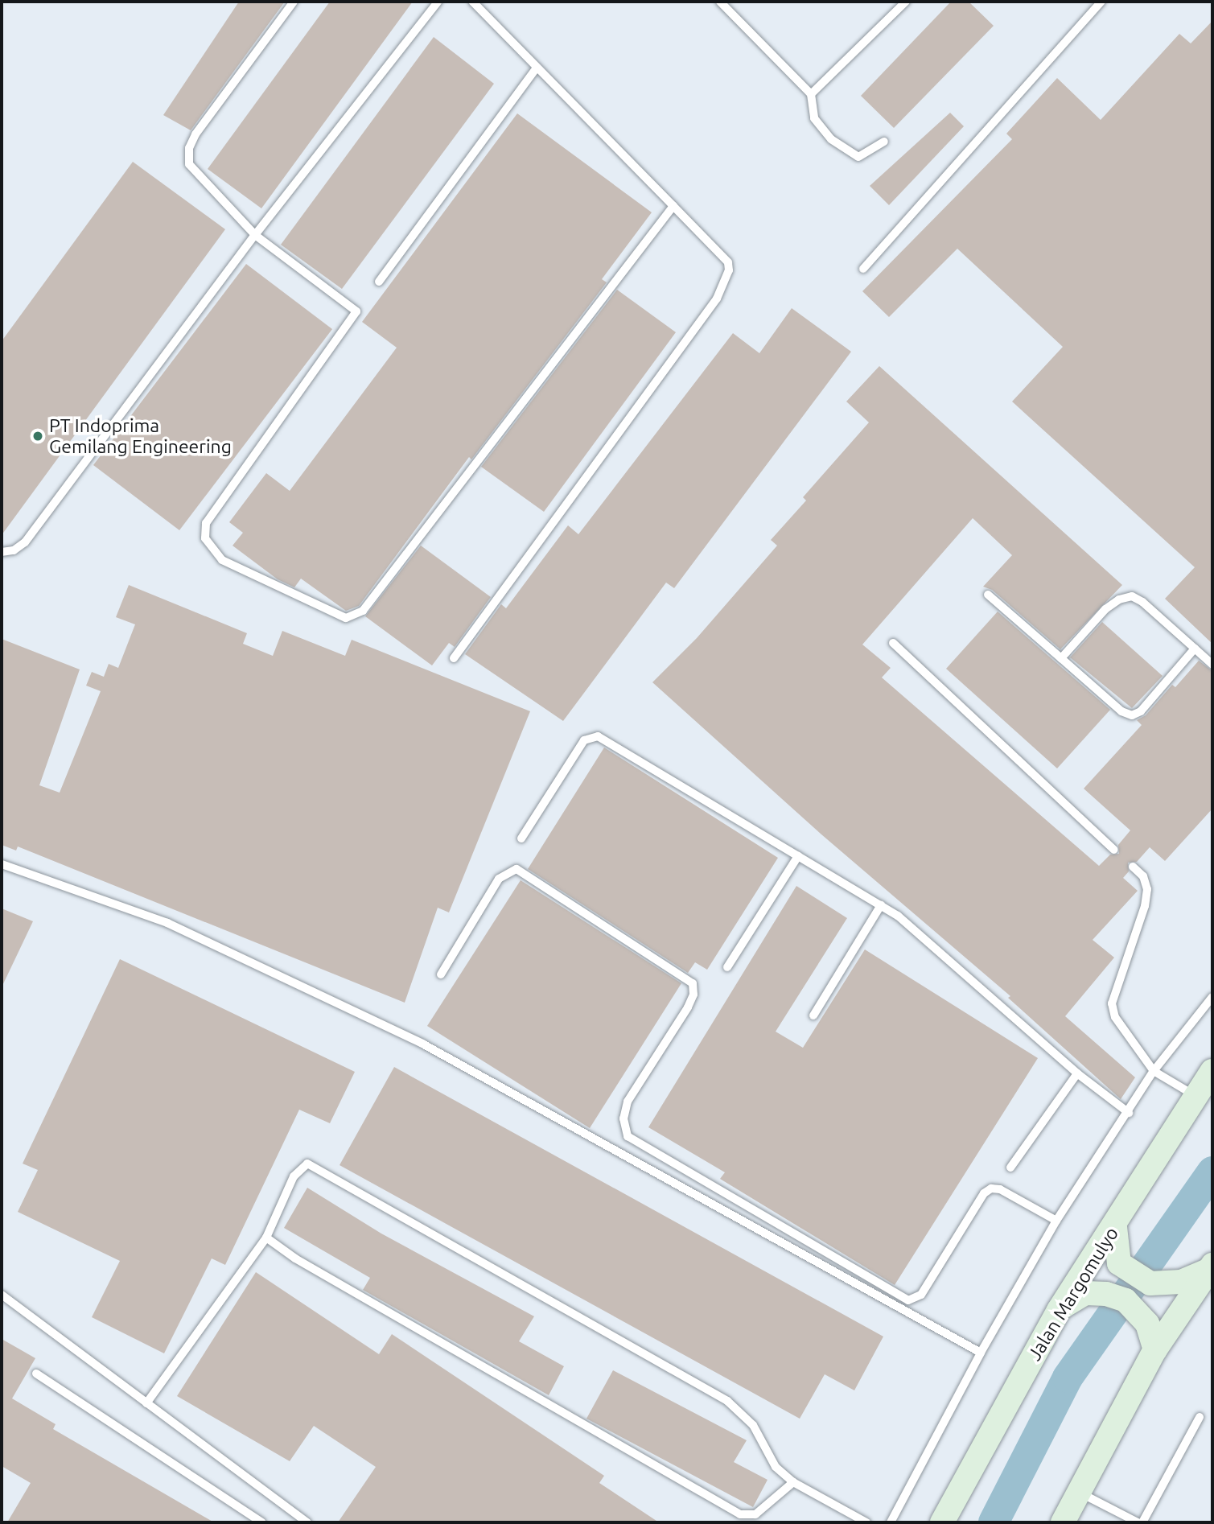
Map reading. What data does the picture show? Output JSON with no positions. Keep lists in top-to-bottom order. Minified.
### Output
{"streets":{"main road":["Jalan Margomulyo"]},"places":["PT Indoprima Gemilang Engineering"]}
